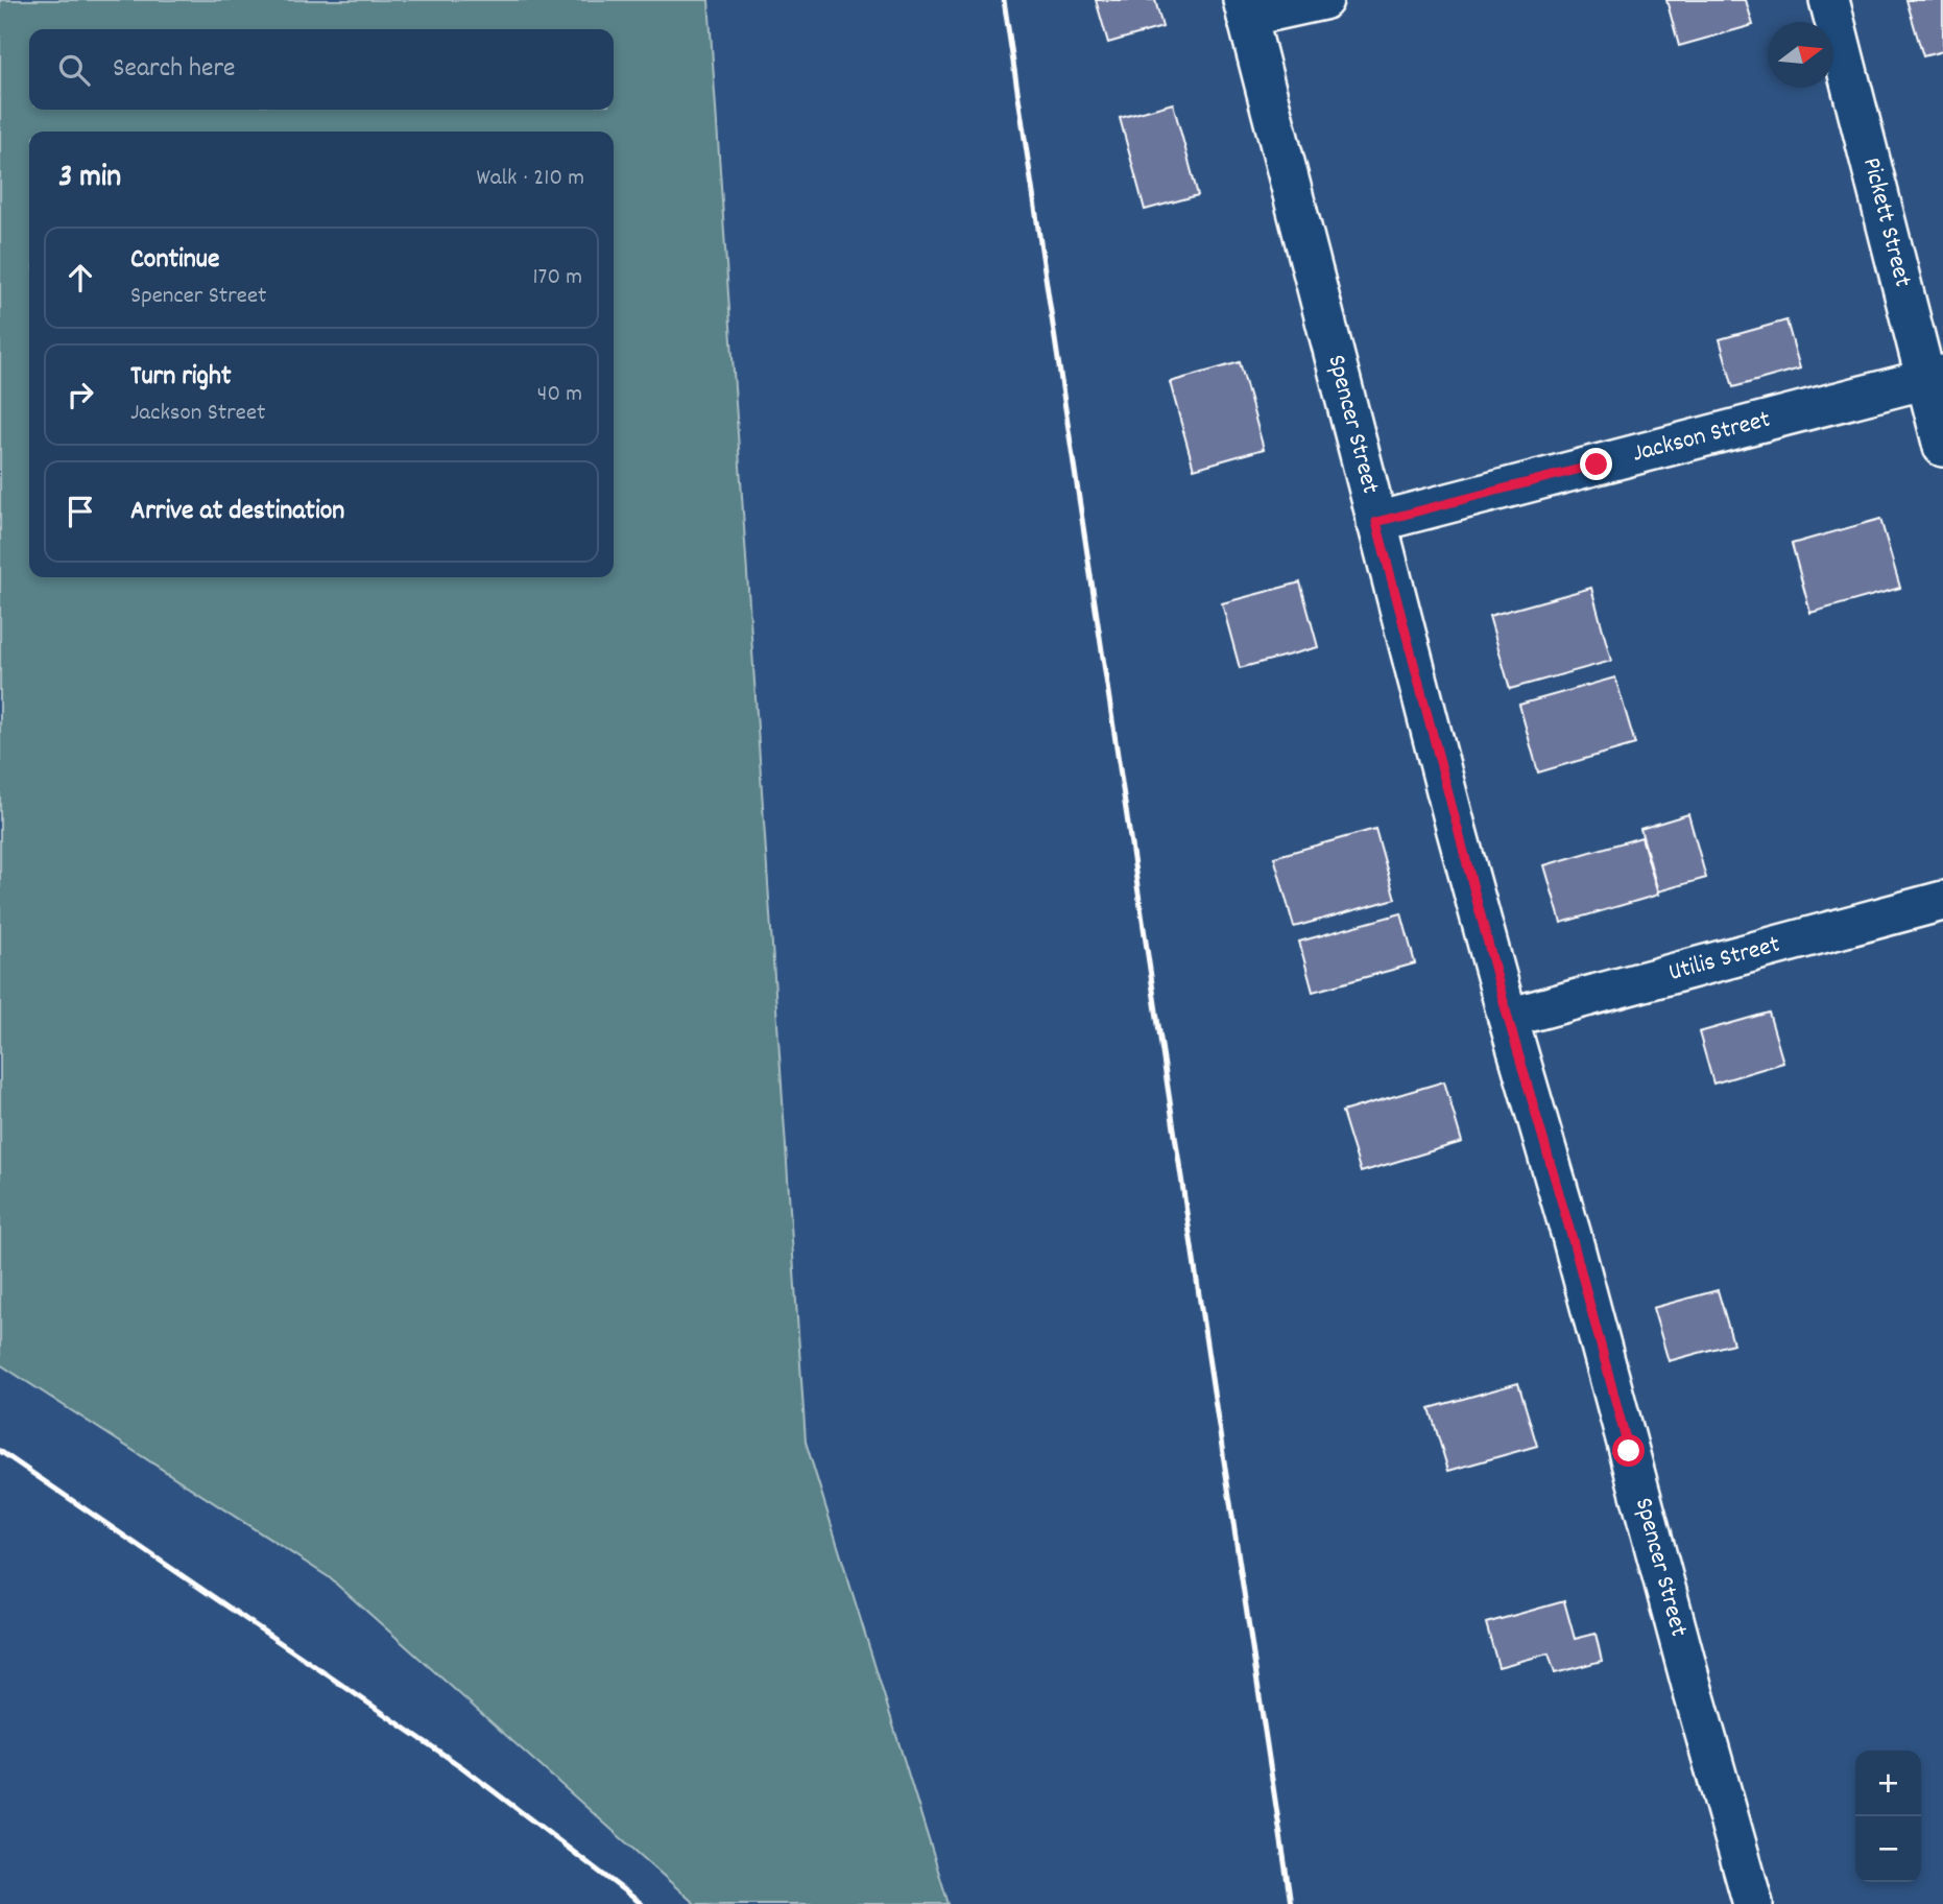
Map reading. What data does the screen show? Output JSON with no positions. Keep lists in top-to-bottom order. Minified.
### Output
{"streets":{"street":["Pickett Street","Spencer Street","Jackson Street","Utilis Street"]},"crossings":[["Pickett Street","Jackson Street"],["Spencer Street","Jackson Street"],["Spencer Street","Utilis Street"]],"north":"right","page":{"search":"Search here","heading":["3 min","Walk · 210 m"],"list":[["Continue","Spencer Street","170 m"],["Turn right","Jackson Street","40 m"],"Arrive at destination"],"map_buttons":["+","−"]}}
